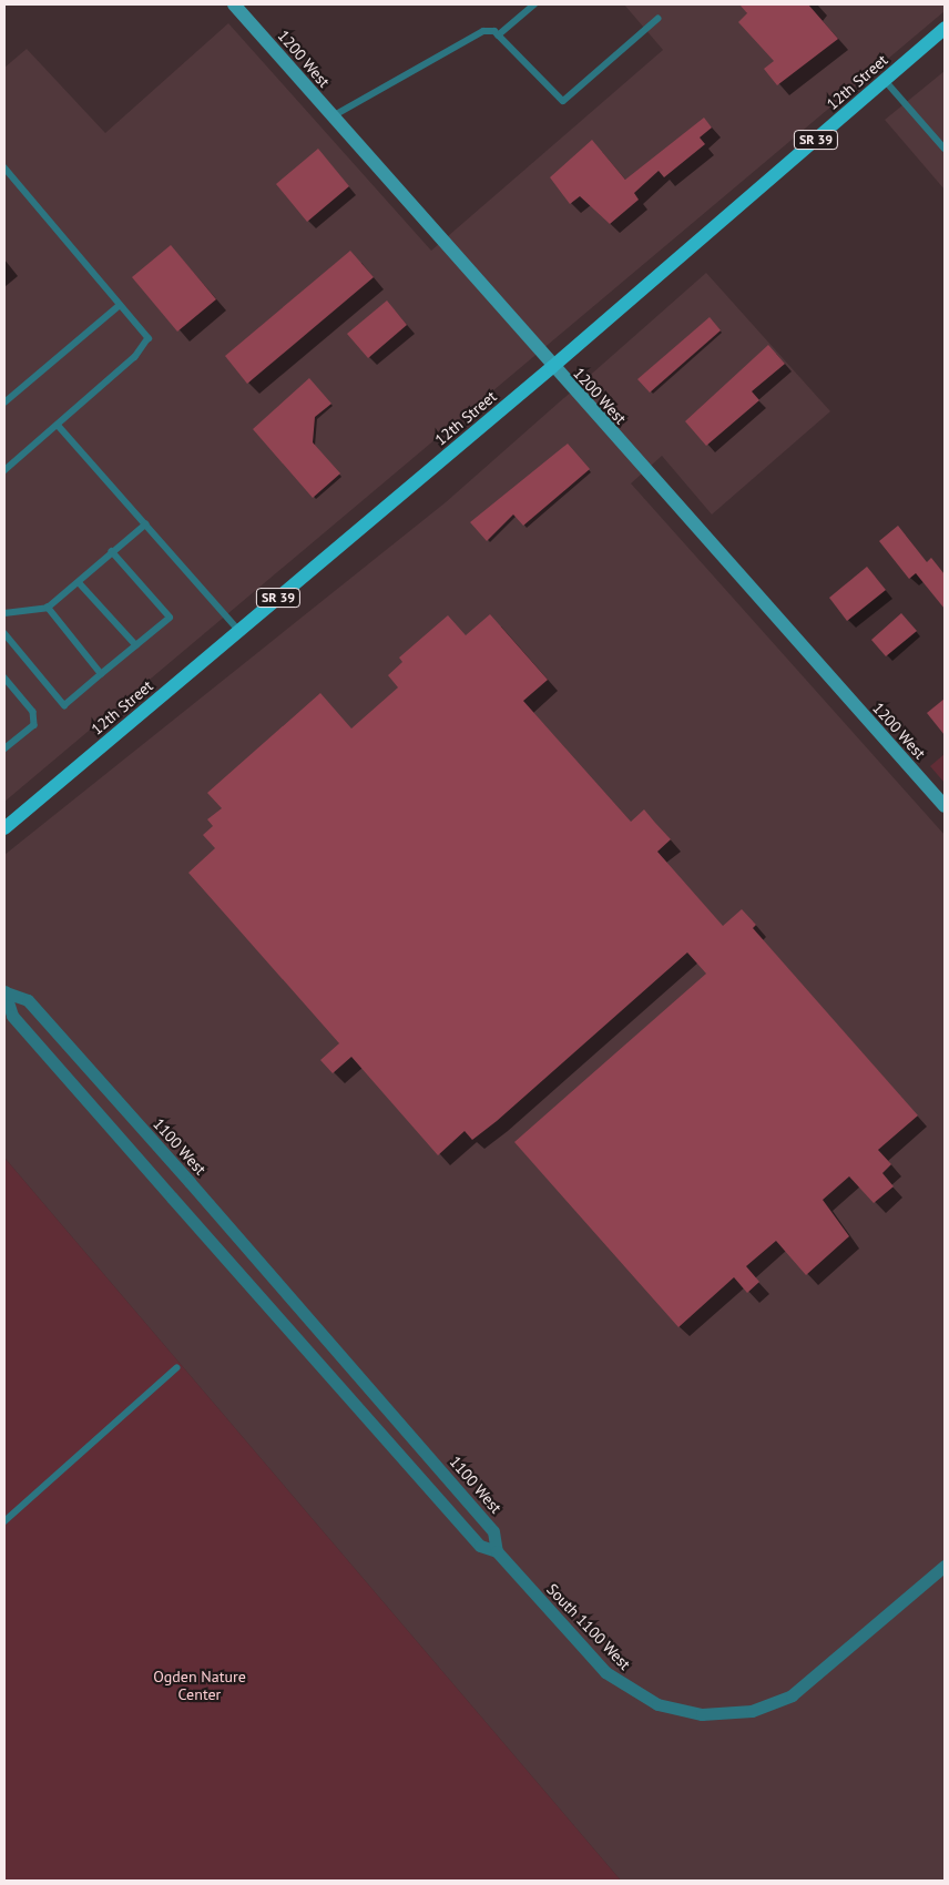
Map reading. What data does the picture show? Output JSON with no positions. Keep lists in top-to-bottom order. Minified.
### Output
{"streets":{"main road":["12th Street","SR 39"],"street":["1200 West","1100 West","South 1100 West"]},"crossings":[["1200 West","12th Street"],["1100 West","South 1100 West"]],"parks":["Ogden Nature Center"]}
